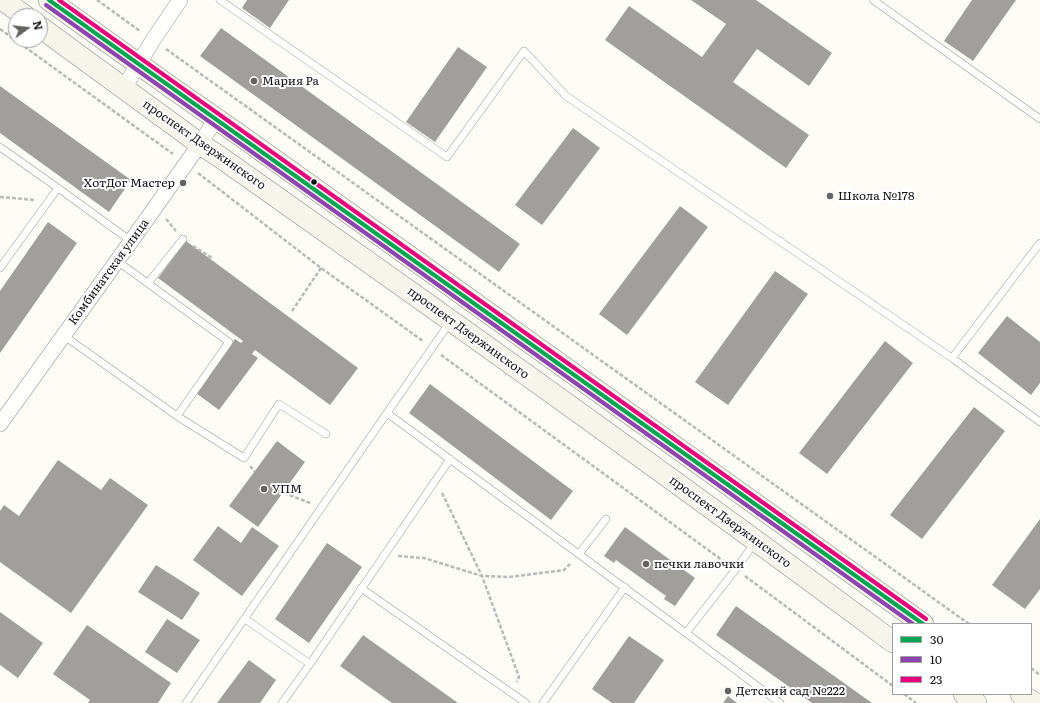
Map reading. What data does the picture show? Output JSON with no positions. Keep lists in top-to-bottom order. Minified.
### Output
{"streets":{"main road":["проспект Дзержинского"],"street":["Комбинатская улица"]},"crossings":[["проспект Дзержинского","Комбинатская улица"]],"places":["Мария Ра","ХотДог Мастер","Школа №178","УПМ","печки лавочки","Детский сад №222"],"lines":["transit line 30","transit line 23","transit line 10"],"legend":["30","10","23"],"north":"right"}
